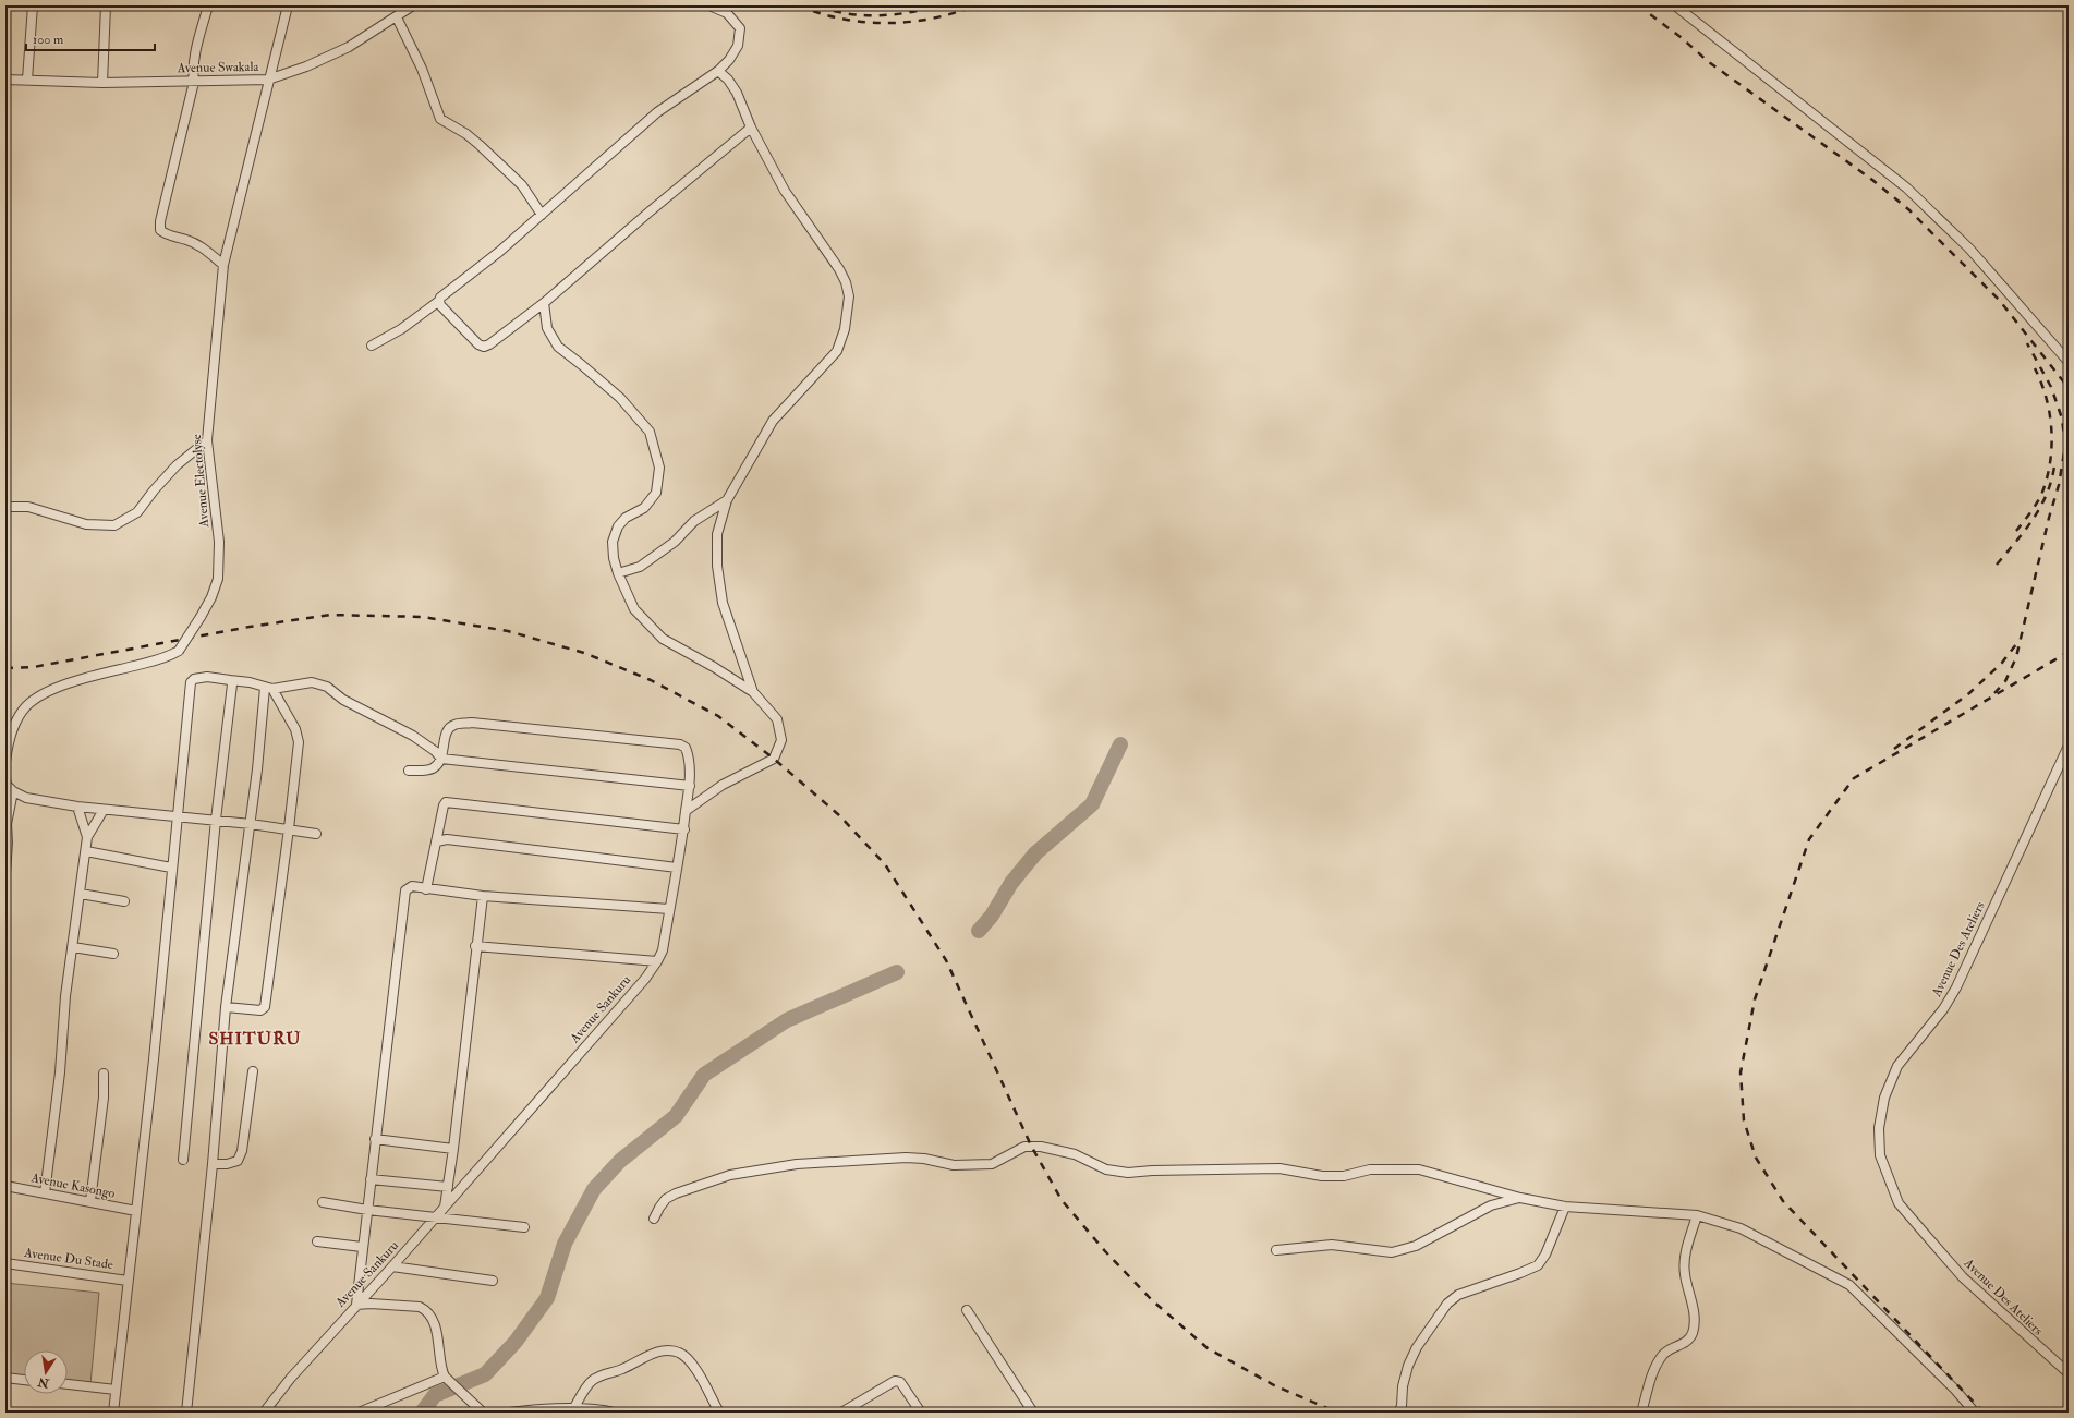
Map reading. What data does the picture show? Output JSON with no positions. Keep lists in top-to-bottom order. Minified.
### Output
{"streets":{"street":["Avenue Swakala","Avenue Electolyse","Avenue Des Ateliers","Avenue Sankuru","Avenue Kasongo","Avenue Du Stade"]},"crossings":[["Avenue Swakala","Avenue Electolyse"]],"districts":["SHITURU"],"scale_bar":"100 m","north":"bottom"}
